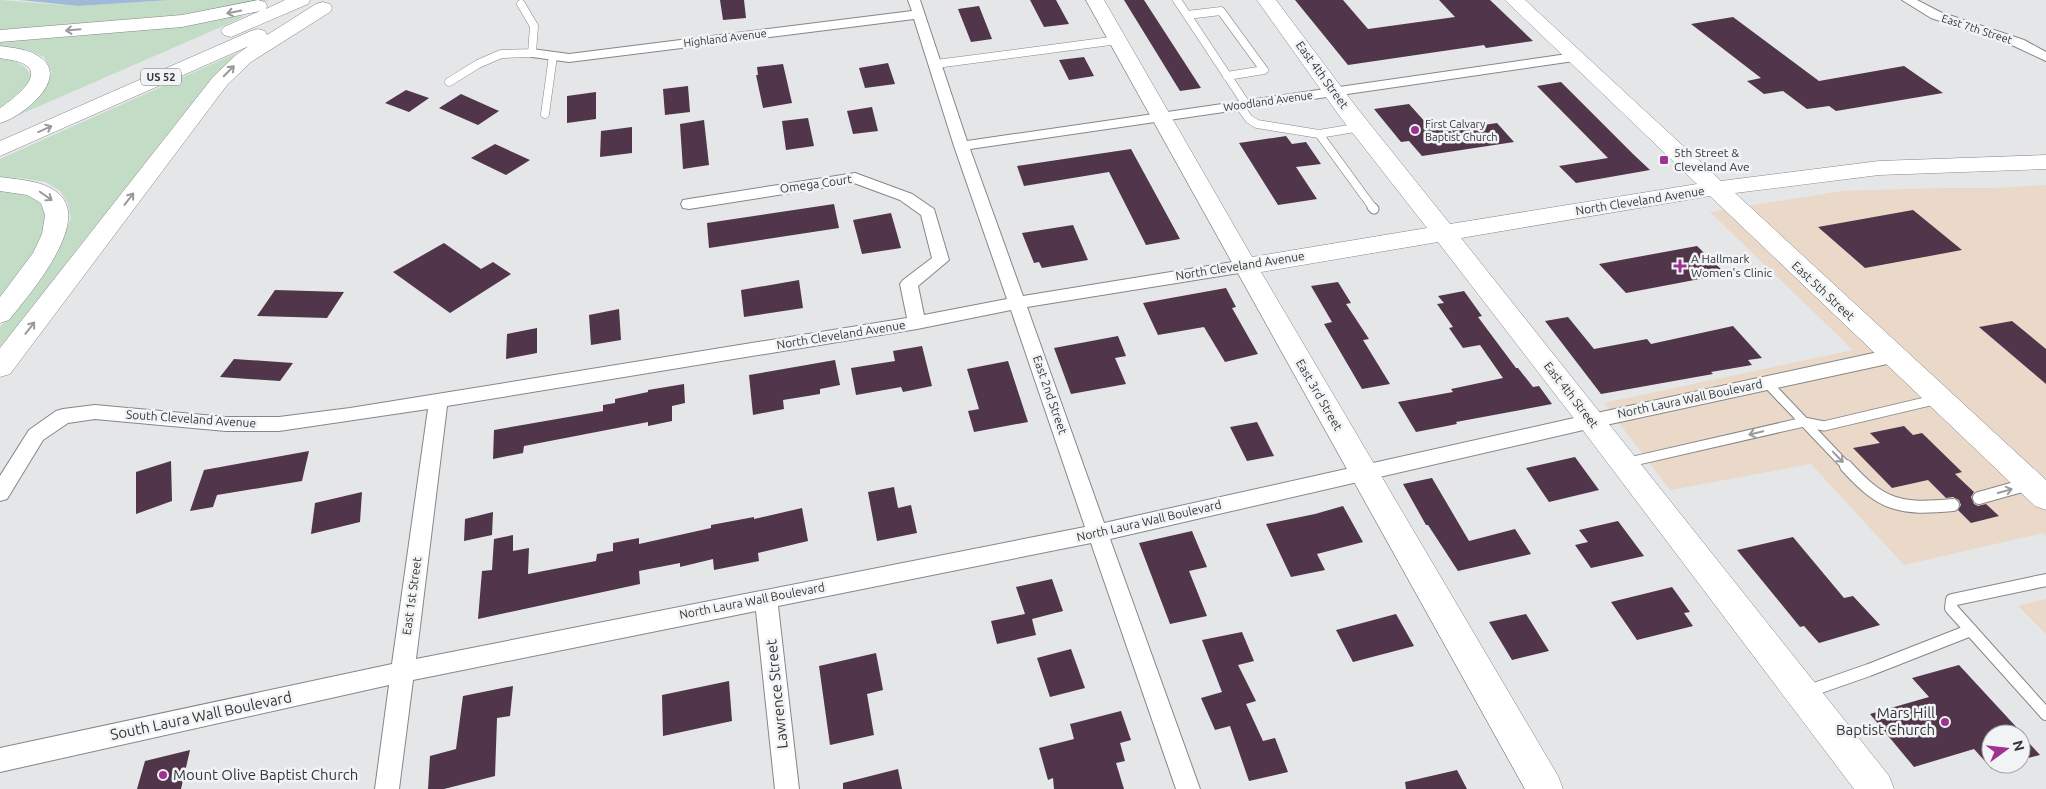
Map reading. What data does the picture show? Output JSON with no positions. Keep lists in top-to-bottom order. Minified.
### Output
{"streets":{"main road":["East 4th Street","US 52","North Cleveland Avenue","East 5th Street","East 3rd Street"],"street":["East 7th Street","Highland Avenue","Woodland Avenue","Omega Court","East 2nd Street","North Laura Wall Boulevard","South Cleveland Avenue","East 1st Street","Lawrence Street","South Laura Wall Boulevard"]},"crossings":[["Highland Avenue","East 2nd Street"],["East 4th Street","Woodland Avenue"],["East 4th Street","North Cleveland Avenue"],["East 4th Street","North Laura Wall Boulevard"],["Woodland Avenue","East 5th Street"],["Woodland Avenue","East 2nd Street"],["Woodland Avenue","East 3rd Street"],["Omega Court","North Cleveland Avenue"],["North Cleveland Avenue","East 5th Street"],["North Cleveland Avenue","East 2nd Street"],["North Cleveland Avenue","East 3rd Street"],["North Cleveland Avenue","South Cleveland Avenue"],["North Cleveland Avenue","East 1st Street"],["East 5th Street","North Laura Wall Boulevard"],["East 2nd Street","North Laura Wall Boulevard"],["East 3rd Street","North Laura Wall Boulevard"],["North Laura Wall Boulevard","East 1st Street"],["North Laura Wall Boulevard","Lawrence Street"],["North Laura Wall Boulevard","South Laura Wall Boulevard"],["South Cleveland Avenue","East 1st Street"],["East 1st Street","South Laura Wall Boulevard"]],"places":{"other":["First Calvary Baptist Church","Mars Hill Baptist Church","Mount Olive Baptist Church"],"transit":["5th Street & Cleveland Ave"],"health":["A Hallmark Women's Clinic"]},"north":"right"}
